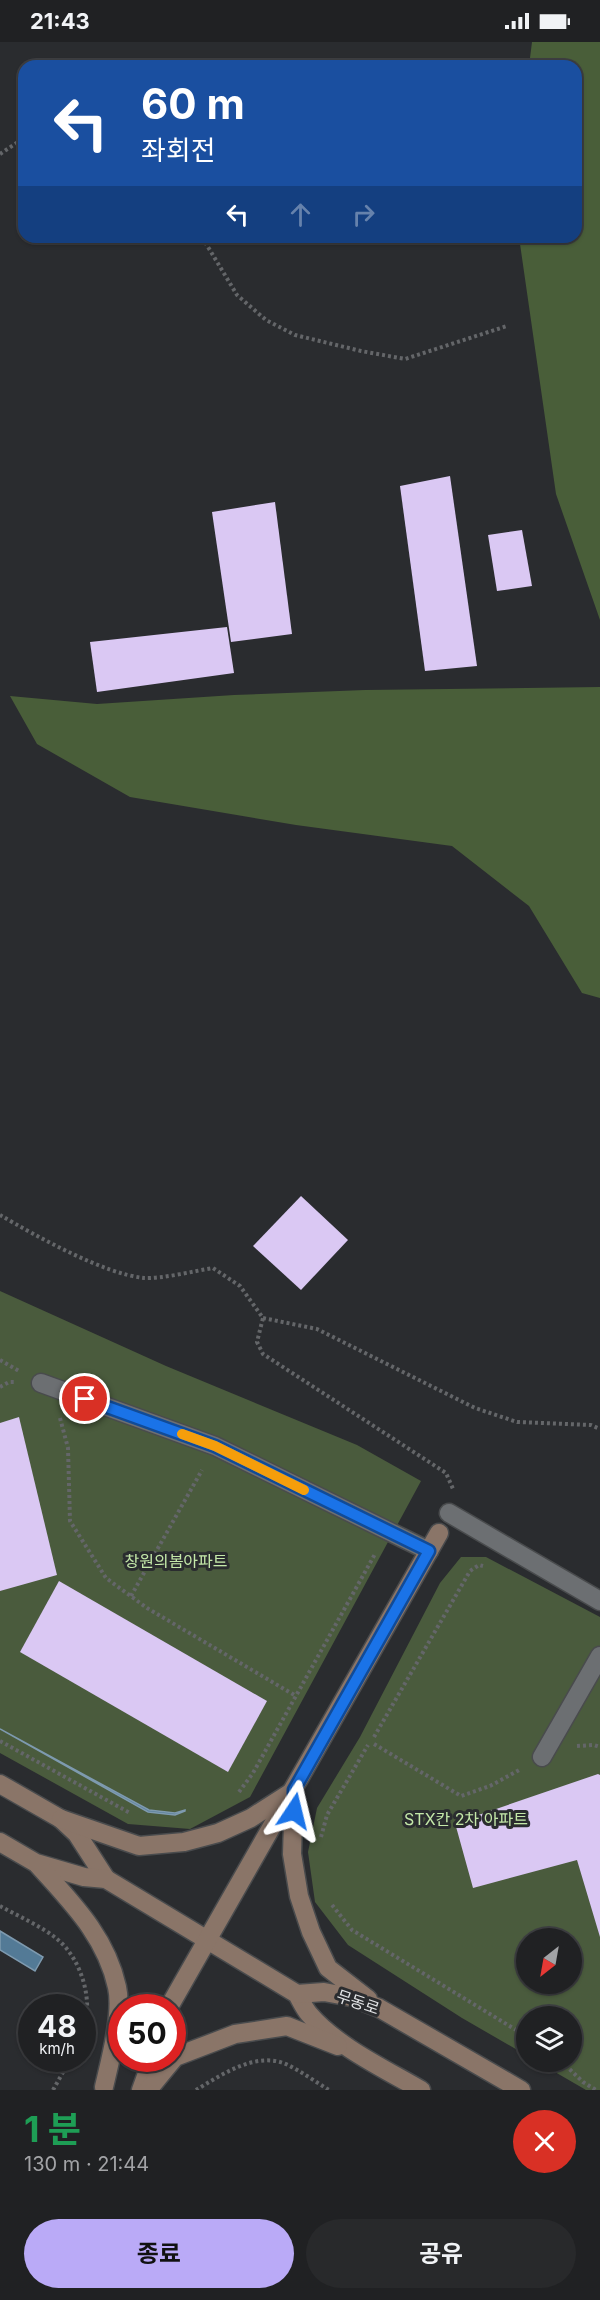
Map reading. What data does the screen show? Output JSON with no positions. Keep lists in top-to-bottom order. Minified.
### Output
{"streets":{"main road":["무동로"]},"parks":["창원의봄아파트","STX칸 2차 아파트"],"north":"bottom left","page":{"status":"21:43","turn":["60 m","좌회전"],"speed":"48 km/h","limit":"50","heading":["1 분","130 m · 21:44"],"buttons":["종료","공유"]}}
